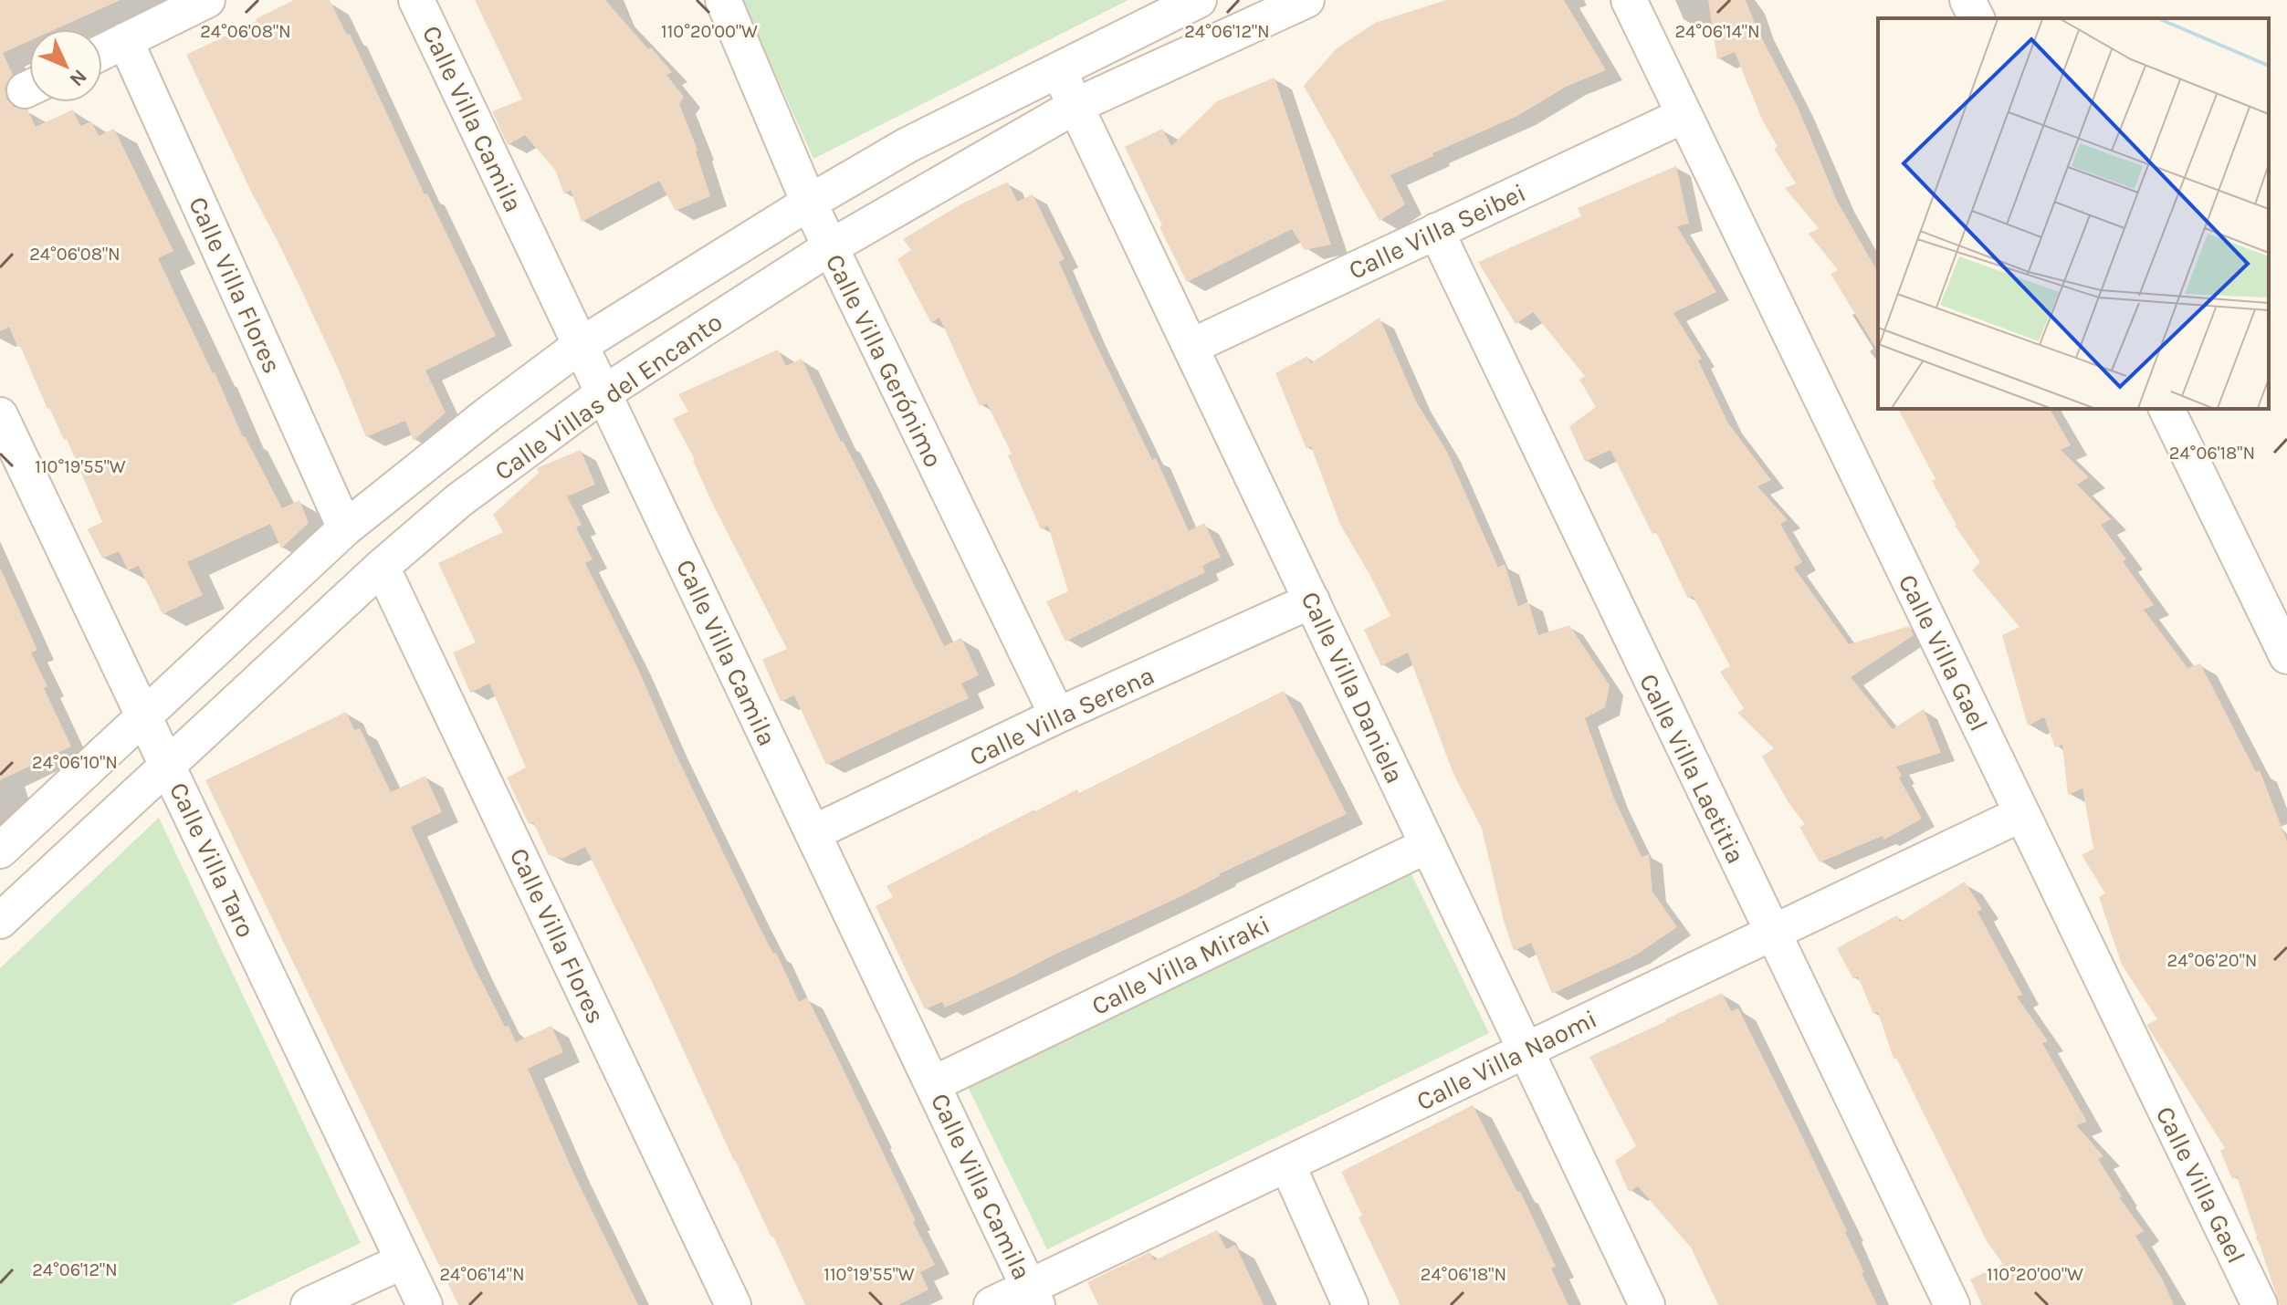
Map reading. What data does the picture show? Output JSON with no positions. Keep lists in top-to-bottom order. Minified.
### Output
{"streets":{"street":["Calle Villa Camila","Calle Villa Seibei","Calle Villa Flores","Calle Villa Gerónimo","Calle Villas del Encanto","Calle Villa Gael","Calle Villa Daniela","Calle Villa Serena","Calle Villa Laetitia","Calle Villa Taro","Calle Villa Miraki","Calle Villa Naomi"]},"crossings":[["Calle Villa Camila","Calle Villas del Encanto"],["Calle Villa Camila","Calle Villa Serena"],["Calle Villa Camila","Calle Villa Miraki"],["Calle Villa Camila","Calle Villa Naomi"],["Calle Villa Seibei","Calle Villa Gael"],["Calle Villa Seibei","Calle Villa Daniela"],["Calle Villa Seibei","Calle Villa Laetitia"],["Calle Villa Flores","Calle Villas del Encanto"],["Calle Villa Gerónimo","Calle Villas del Encanto"],["Calle Villa Gerónimo","Calle Villa Serena"],["Calle Villas del Encanto","Calle Villa Daniela"],["Calle Villas del Encanto","Calle Villa Taro"],["Calle Villa Gael","Calle Villa Naomi"],["Calle Villa Daniela","Calle Villa Serena"],["Calle Villa Daniela","Calle Villa Miraki"],["Calle Villa Daniela","Calle Villa Naomi"],["Calle Villa Laetitia","Calle Villa Naomi"]],"north":"bottom right","coordinates":["110°20'00\"W","24°06'12\"N","24°06'08\"N","24°06'14\"N","24°06'18\"N","110°19'55\"W","24°06'10\"N","24°06'20\"N"]}
